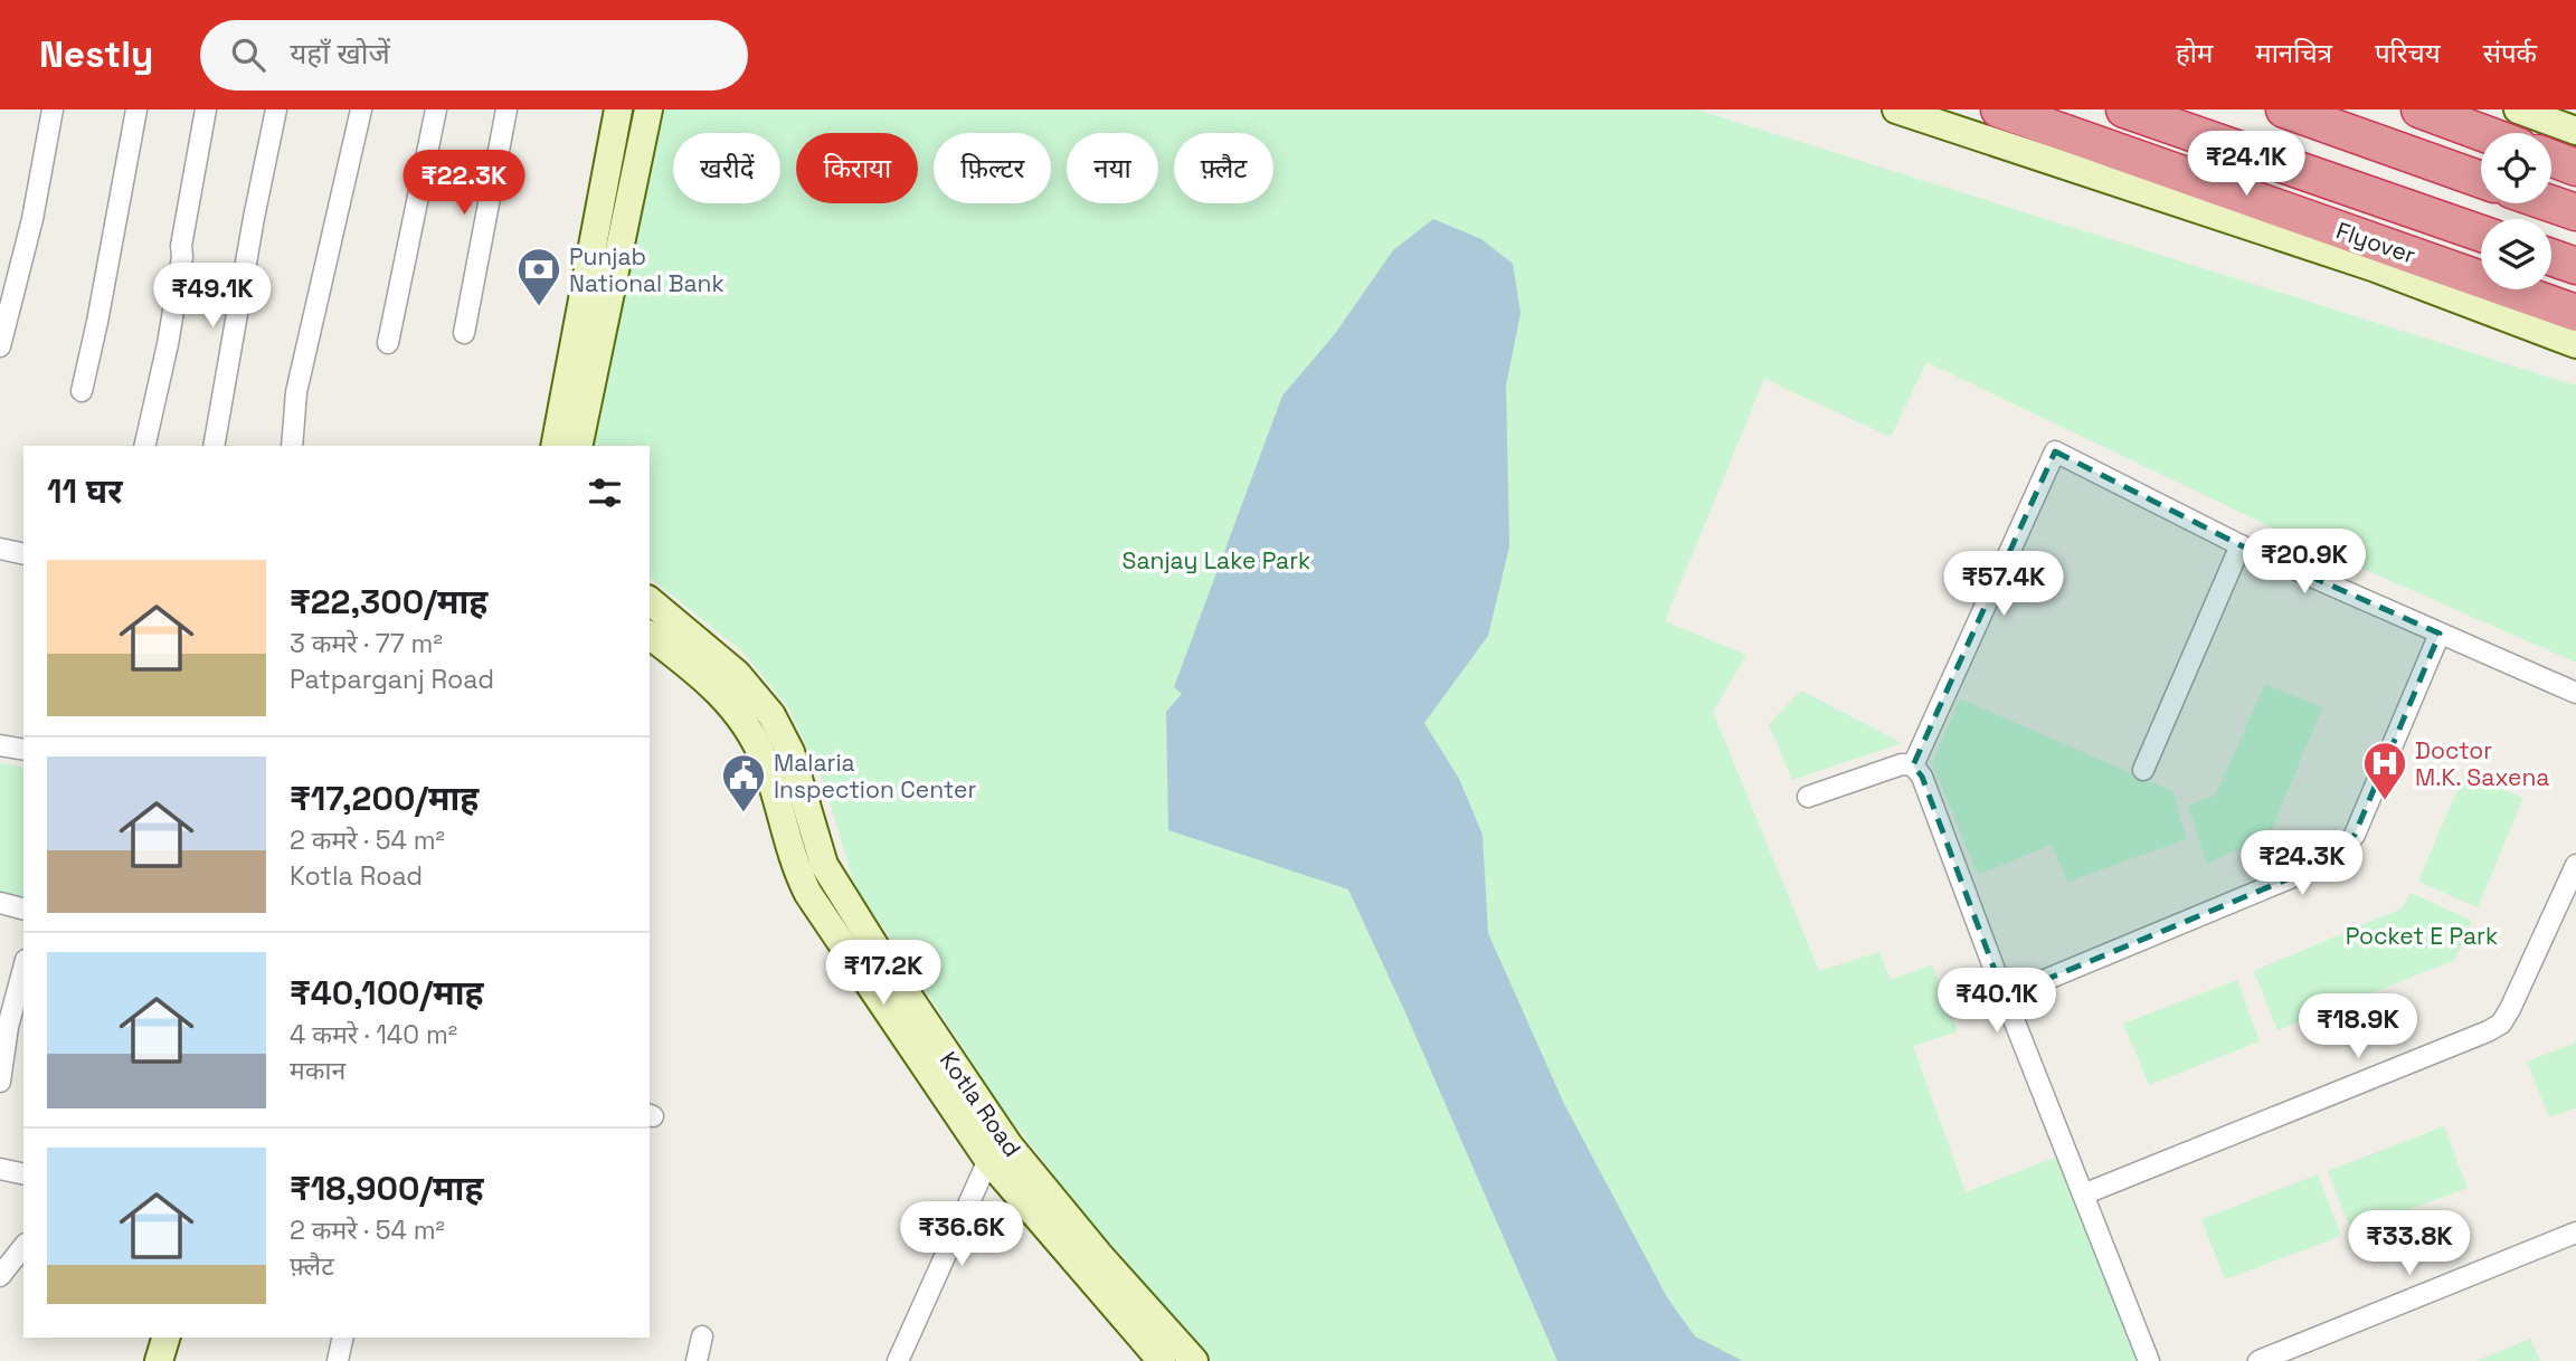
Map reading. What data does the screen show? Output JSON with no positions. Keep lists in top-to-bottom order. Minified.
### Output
{"streets":{"highway":["Flyover"],"main road":["Kotla Road"]},"parks":["Sanjay Lake Park","Pocket E Park"],"places":{"bank":["Punjab National Bank"],"hospital":["Doctor M.K. Saxena"],"public building":["Malaria Inspection Center"]},"page":{"header":"Nestly","search":"यहाँ खोजें","nav":["होम","मानचित्र","परिचय","संपर्क"],"price":["₹24.1K","₹22.3K","₹49.1K","₹20.9K","₹57.4K","₹24.3K","₹17.2K","₹40.1K","₹18.9K","₹36.6K","₹33.8K"],"chip":["खरीदें","किराया","फ़िल्टर","नया","फ़्लैट"],"heading":"11 घर","list":[{"name":"₹22,300/माह","note":"3 कमरे · 77 m² · Patparganj Road"},{"name":"₹17,200/माह","note":"2 कमरे · 54 m² · Kotla Road"},{"name":"₹40,100/माह","note":"4 कमरे · 140 m² · मकान"},{"name":"₹18,900/माह","note":"2 कमरे · 54 m² · फ़्लैट"}]}}
